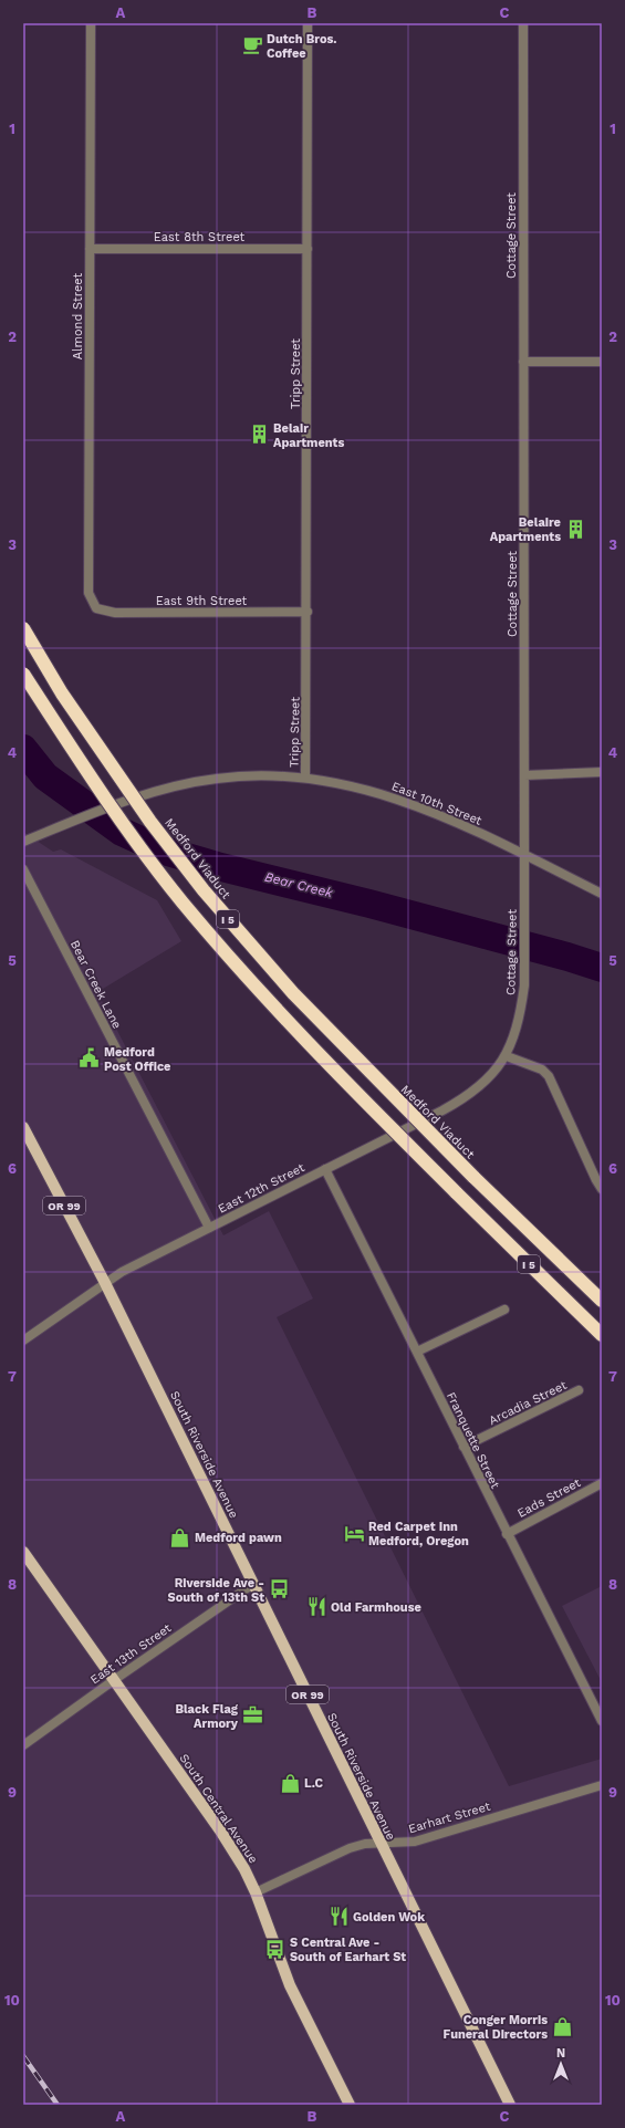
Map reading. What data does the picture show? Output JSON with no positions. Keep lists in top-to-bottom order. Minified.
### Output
{"streets":{"highway":["Medford Viaduct","I 5"],"main road":["OR 99","South Riverside Avenue","South Central Avenue"],"street":["Cottage Street","East 8th Street","Almond Street","Tripp Street","East 9th Street","East 10th Street","Bear Creek Lane","East 12th Street","Arcadia Street","Franquette Street","Eads Street","East 13th Street","Earhart Street"]},"crossings":[["Cottage Street","East 10th Street"],["Cottage Street","East 12th Street"],["East 8th Street","Almond Street"],["East 8th Street","Tripp Street"],["Almond Street","East 9th Street"],["Tripp Street","East 9th Street"],["Tripp Street","East 10th Street"],["Bear Creek Lane","East 12th Street"],["East 12th Street","Franquette Street"],["East 12th Street","South Riverside Avenue"],["Arcadia Street","Franquette Street"],["Franquette Street","Eads Street"],["South Riverside Avenue","East 13th Street"],["South Riverside Avenue","Earhart Street"],["East 13th Street","South Central Avenue"],["South Central Avenue","Earhart Street"]],"water":["Bear Creek"],"places":{"cafe":["Dutch Bros. Coffee"],"building":["Belair Apartments","Belaire Apartments"],"public building":["Medford Post Office"],"hotel":["Red Carpet Inn Medford, Oregon"],"shop":["Medford pawn","L.C","Conger Morris Funeral Directors"],"bus stop":["Riverside Ave - South of 13th St","S Central Ave - South of Earhart St"],"restaurant":["Old Farmhouse","Golden Wok"],"office":["Black Flag Armory"]},"north":"top","grid":{"columns":["A","B","C"],"rows":["1","2","3","4","5","6","7","8","9","10"]}}
